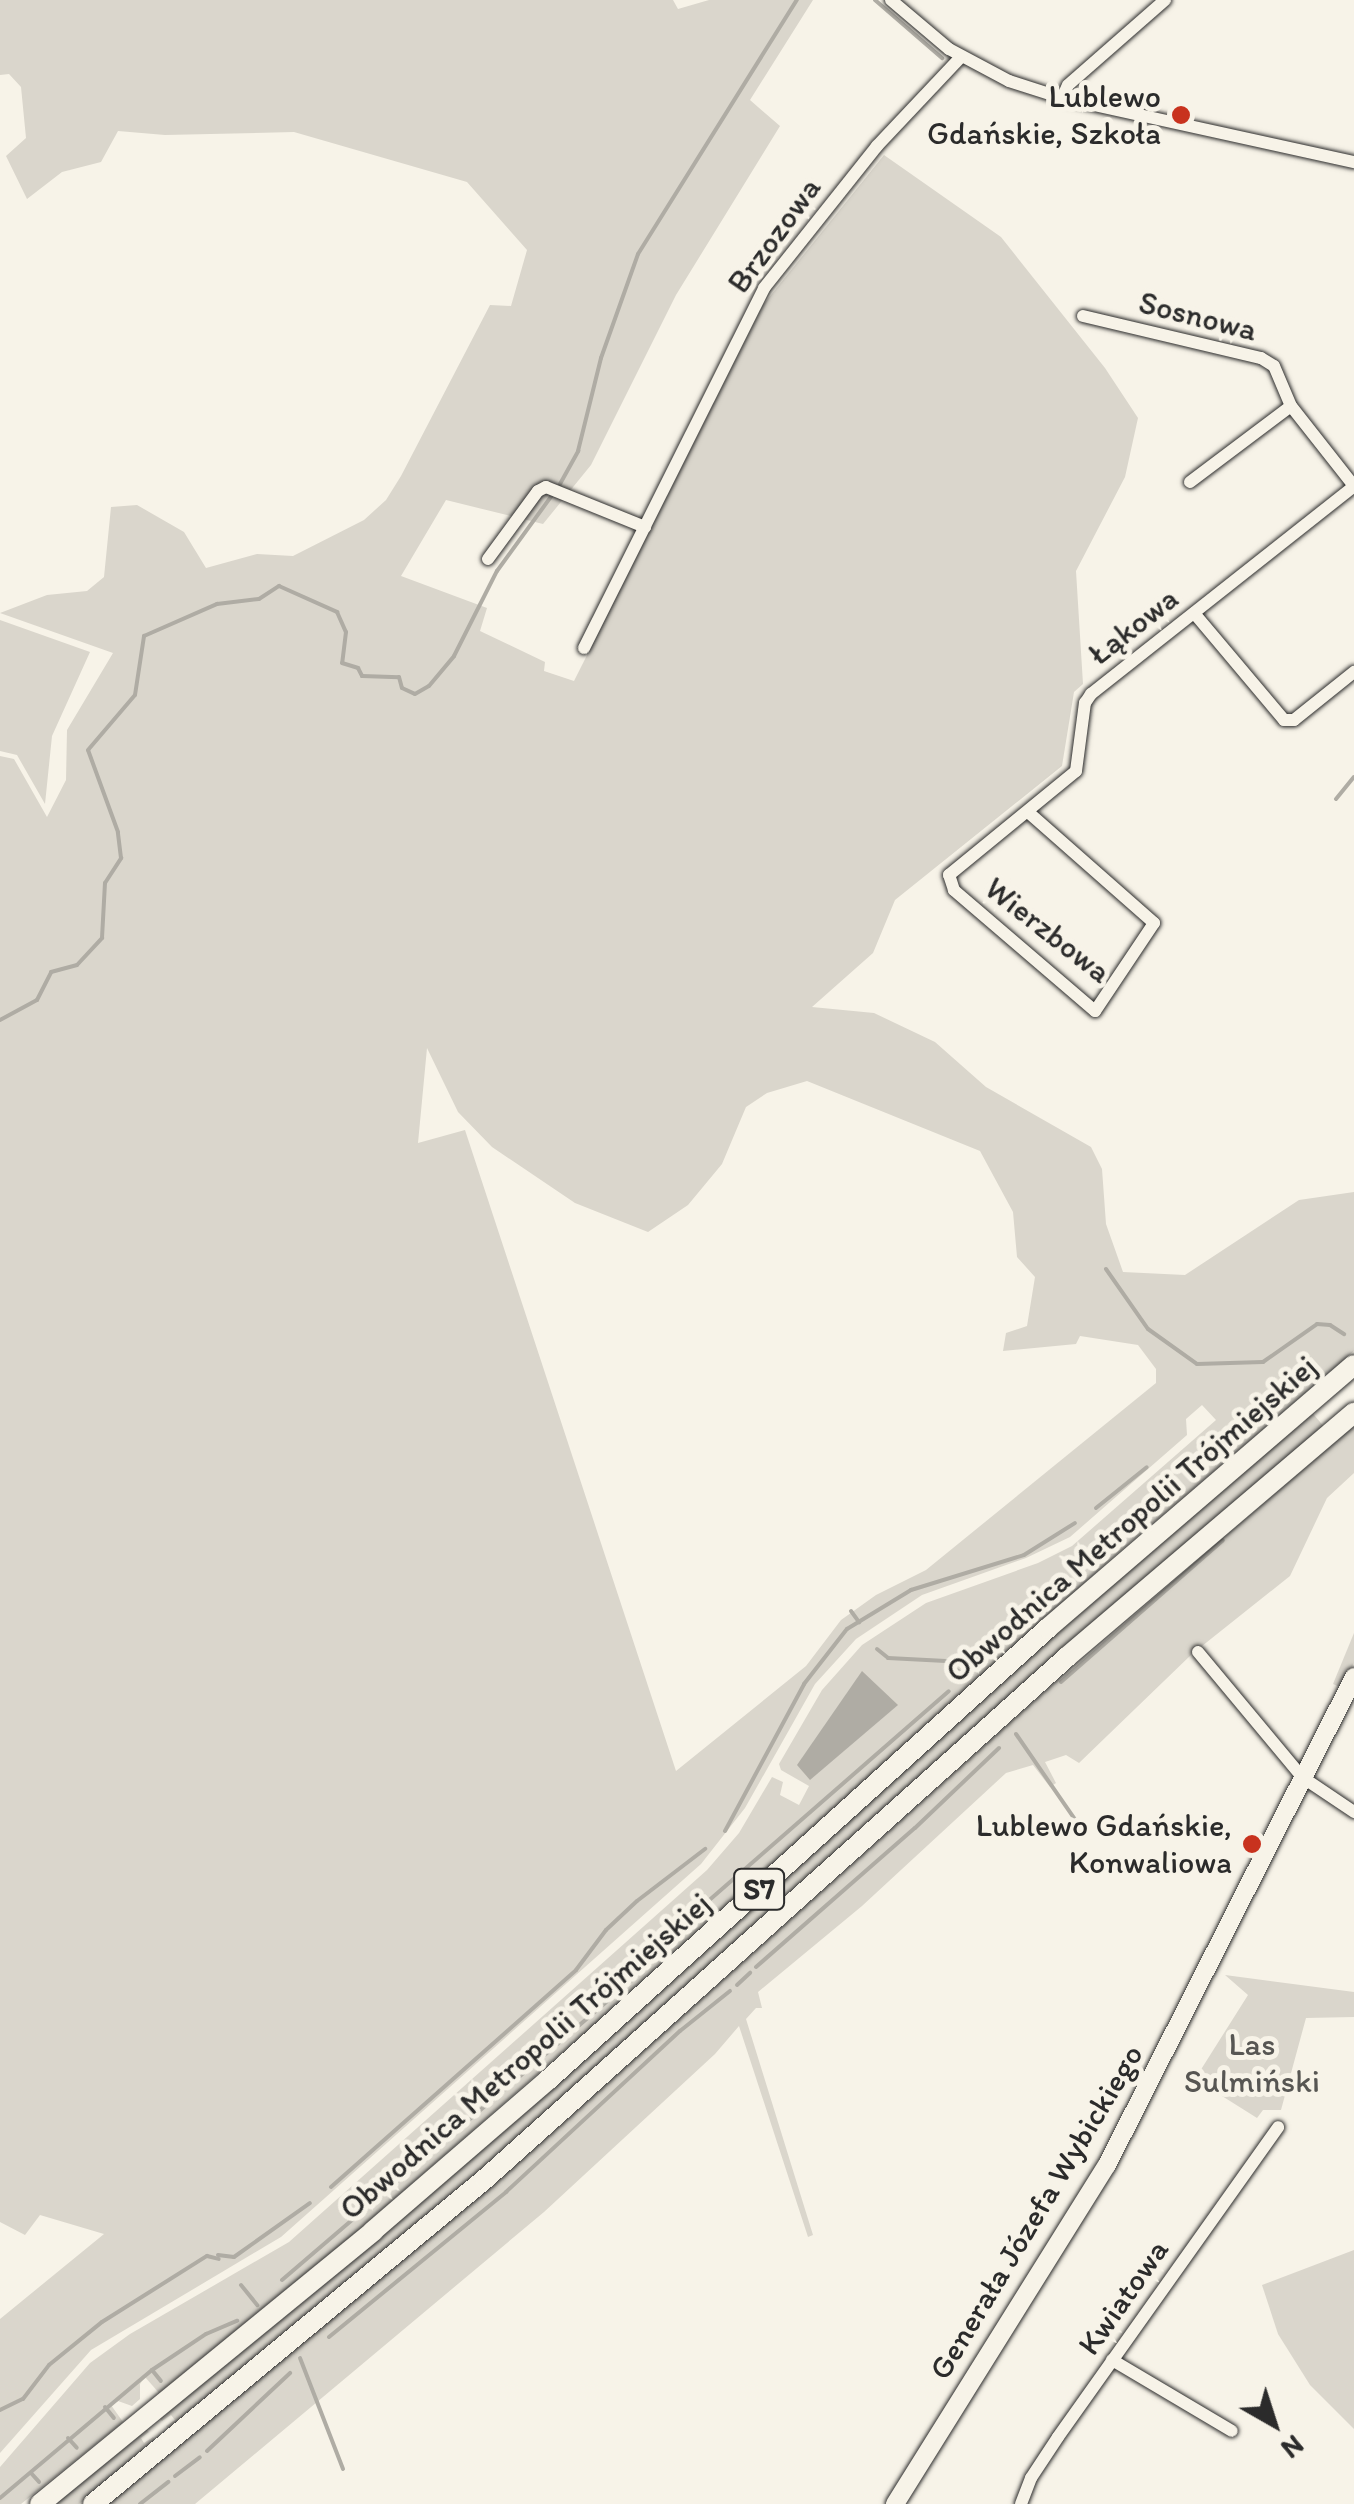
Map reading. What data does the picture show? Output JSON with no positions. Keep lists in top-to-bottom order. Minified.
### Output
{"streets":{"highway":["Obwodnica Metropolii Trójmiejskiej","S7"],"main road":["Generała Józefa Wybickiego"],"street":["Brzozowa","Sosnowa","Łąkowa","Wierzbowa","Kwiatowa"]},"crossings":[["Sosnowa","Łąkowa"],["Łąkowa","Wierzbowa"]],"parks":["Las Sulmiński"],"places":["Lublewo Gdańskie, Szkoła","Lublewo Gdańskie, Konwaliowa"],"north":"bottom right"}
